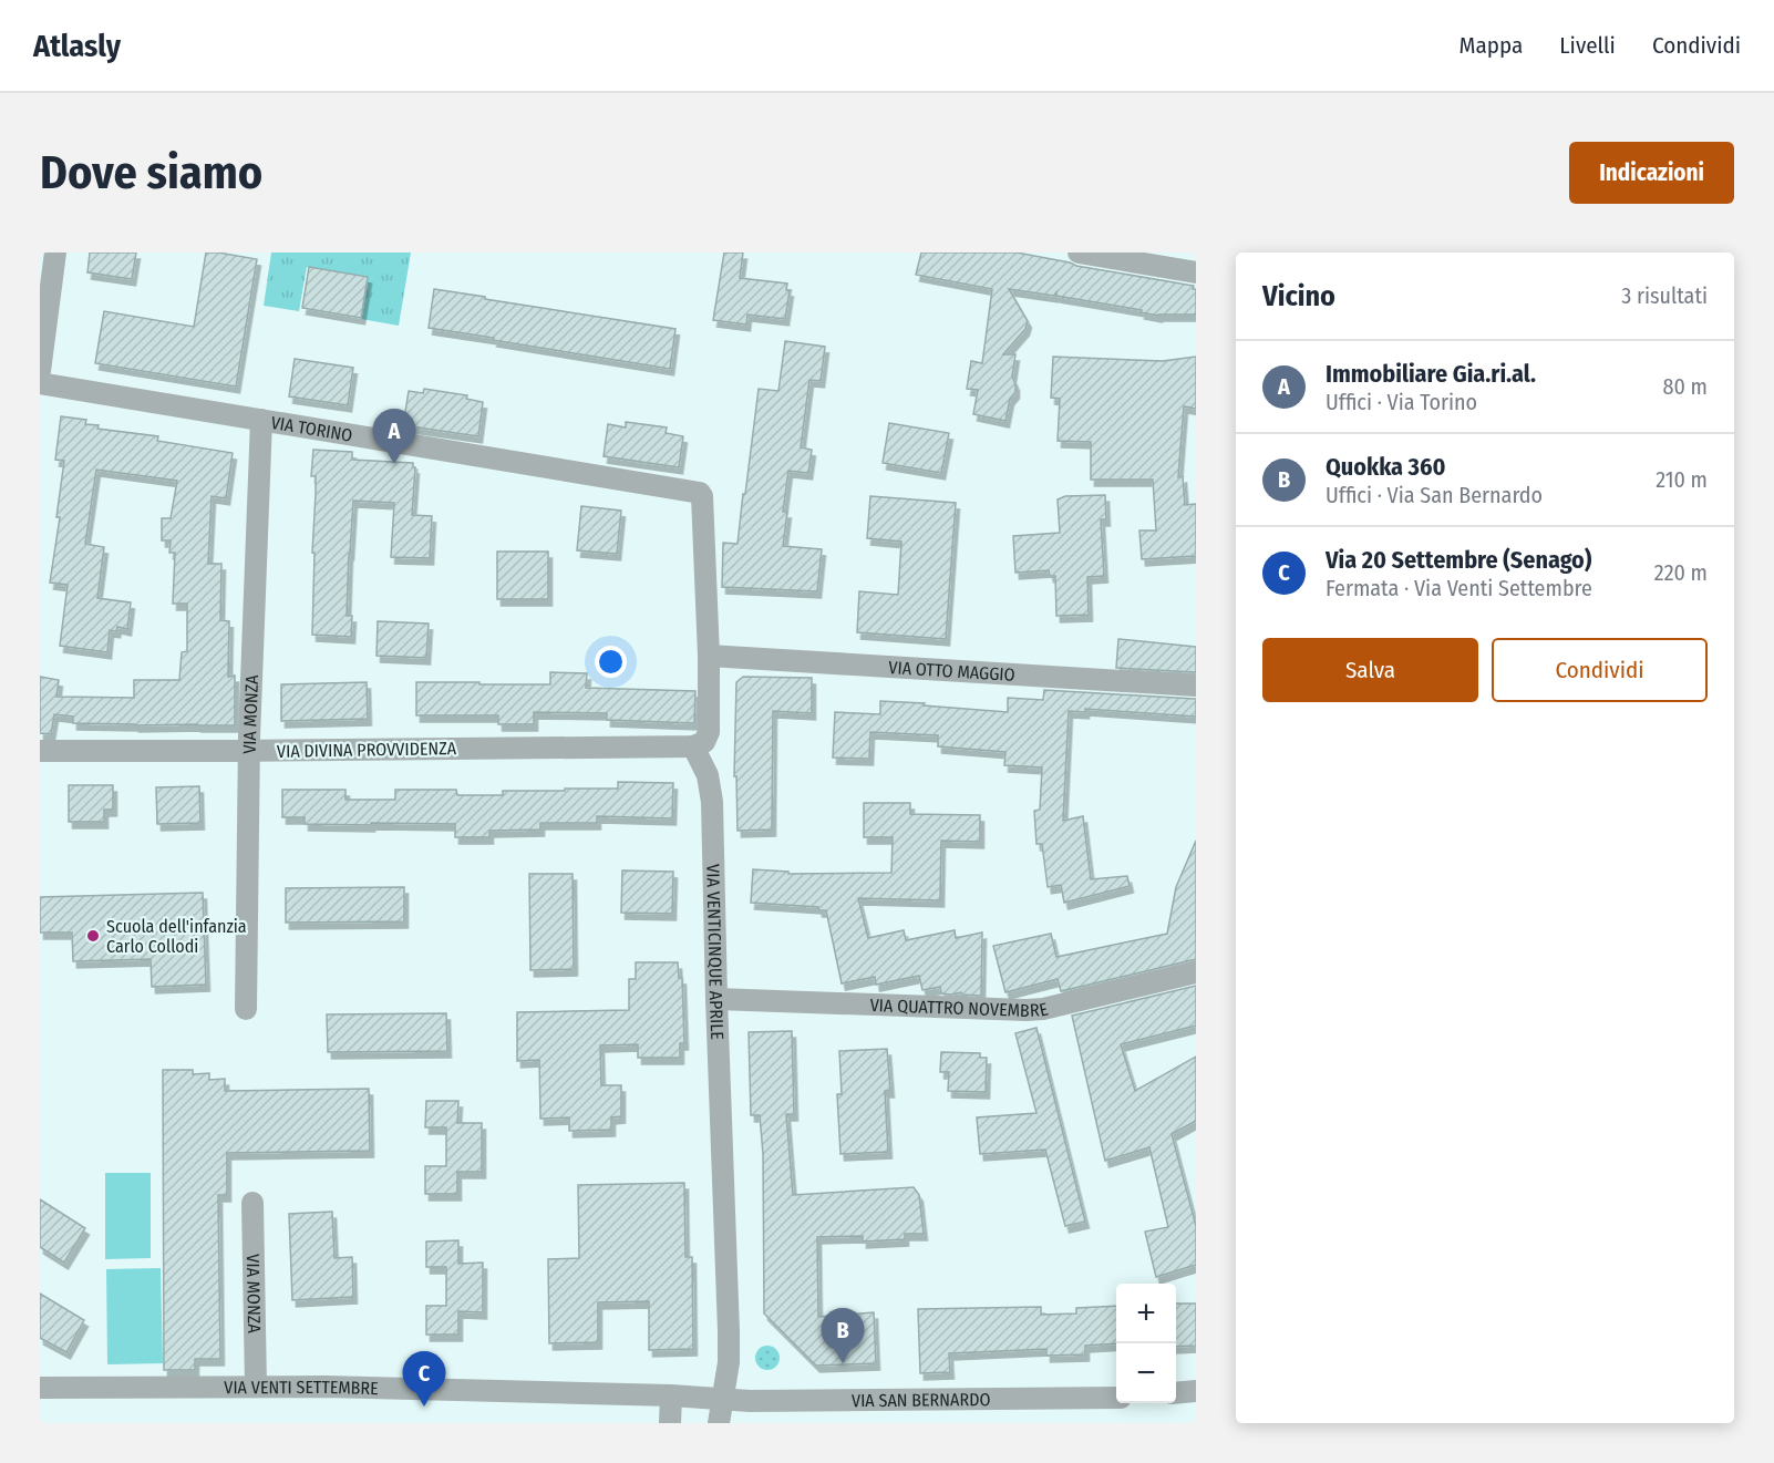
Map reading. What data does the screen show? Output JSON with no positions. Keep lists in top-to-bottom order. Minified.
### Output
{"streets":{"street":["VIA TORINO","VIA OTTO MAGGIO","VIA MONZA","VIA DIVINA PROVVIDENZA","VIA VENTICINQUE APRILE","VIA QUATTRO NOVEMBRE","VIA VENTI SETTEMBRE","VIA SAN BERNARDO"]},"crossings":[["VIA TORINO","VIA OTTO MAGGIO"],["VIA TORINO","VIA MONZA"],["VIA MONZA","VIA DIVINA PROVVIDENZA"],["VIA MONZA","VIA VENTI SETTEMBRE"],["VIA DIVINA PROVVIDENZA","VIA VENTICINQUE APRILE"],["VIA VENTICINQUE APRILE","VIA QUATTRO NOVEMBRE"],["VIA VENTICINQUE APRILE","VIA VENTI SETTEMBRE"],["VIA VENTICINQUE APRILE","VIA SAN BERNARDO"],["VIA VENTI SETTEMBRE","VIA SAN BERNARDO"]],"places":["Scuola dell'infanzia Carlo Collodi"],"page":{"header":"Atlasly","nav":["Mappa","Livelli","Condividi"],"buttons":["Indicazioni",["Salva","Condividi"]],"title":"Dove siamo","heading":["Vicino","3 risultati"],"list":[{"mark":"A","name":"Immobiliare Gia.ri.al.","note":"Uffici · Via Torino","value":"80 m"},{"mark":"B","name":"Quokka 360","note":"Uffici · Via San Bernardo","value":"210 m"},{"mark":"C","name":"Via 20 Settembre (Senago)","note":"Fermata · Via Venti Settembre","value":"220 m"}],"pins":["A","B","C"],"map_buttons":["+","−"]}}
